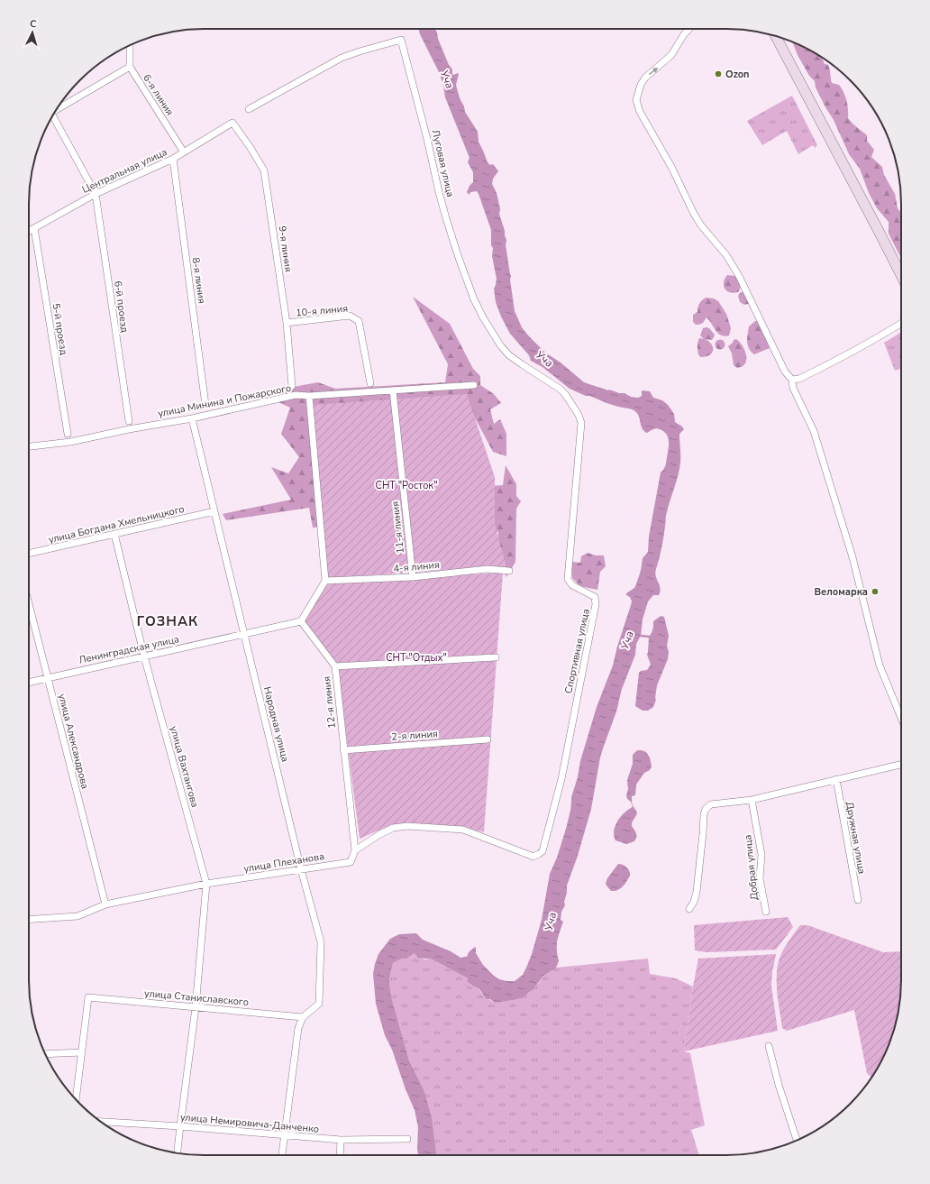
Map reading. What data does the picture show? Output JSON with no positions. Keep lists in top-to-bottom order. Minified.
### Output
{"streets":{"street":["6-я линия","Луговая улица","Центральная улица","9-я линия","8-я линия","6-й проезд","10-я линия","5-й проезд","улица Минина и Пожарского","улица Богдана Хмельницкого","11-я линия","4-я линия","Ленинградская улица","Спортивная улица","12-я линия","Народная улица","2-я линия","улица Александрова","улица Вахтангова","Дружная улица","улица Плеханова","Добрая улица","улица Станиславского","улица Немировича-Данченко"]},"crossings":[["6-я линия","Центральная улица"],["Луговая улица","Спортивная улица"],["Центральная улица","9-я линия"],["Центральная улица","8-я линия"],["Центральная улица","6-й проезд"],["Центральная улица","5-й проезд"],["9-я линия","10-я линия"],["улица Минина и Пожарского","11-я линия"],["улица Минина и Пожарского","Народная улица"],["улица Богдана Хмельницкого","Народная улица"],["улица Богдана Хмельницкого","улица Вахтангова"],["11-я линия","4-я линия"],["Ленинградская улица","12-я линия"],["Ленинградская улица","Народная улица"],["Ленинградская улица","улица Александрова"],["Ленинградская улица","улица Вахтангова"],["Спортивная улица","улица Плеханова"],["12-я линия","2-я линия"],["12-я линия","улица Плеханова"],["Народная улица","улица Плеханова"],["Народная улица","улица Станиславского"],["Народная улица","улица Немировича-Данченко"],["улица Александрова","улица Плеханова"],["улица Вахтангова","улица Плеханова"],["улица Вахтангова","улица Станиславского"]],"districts":["ГОЗНАК"],"water":["Уча"],"parks":["СНТ \"Росток\"","СНТ \"Отдых\""],"places":["Ozon","Веломарка"],"north":"top"}
